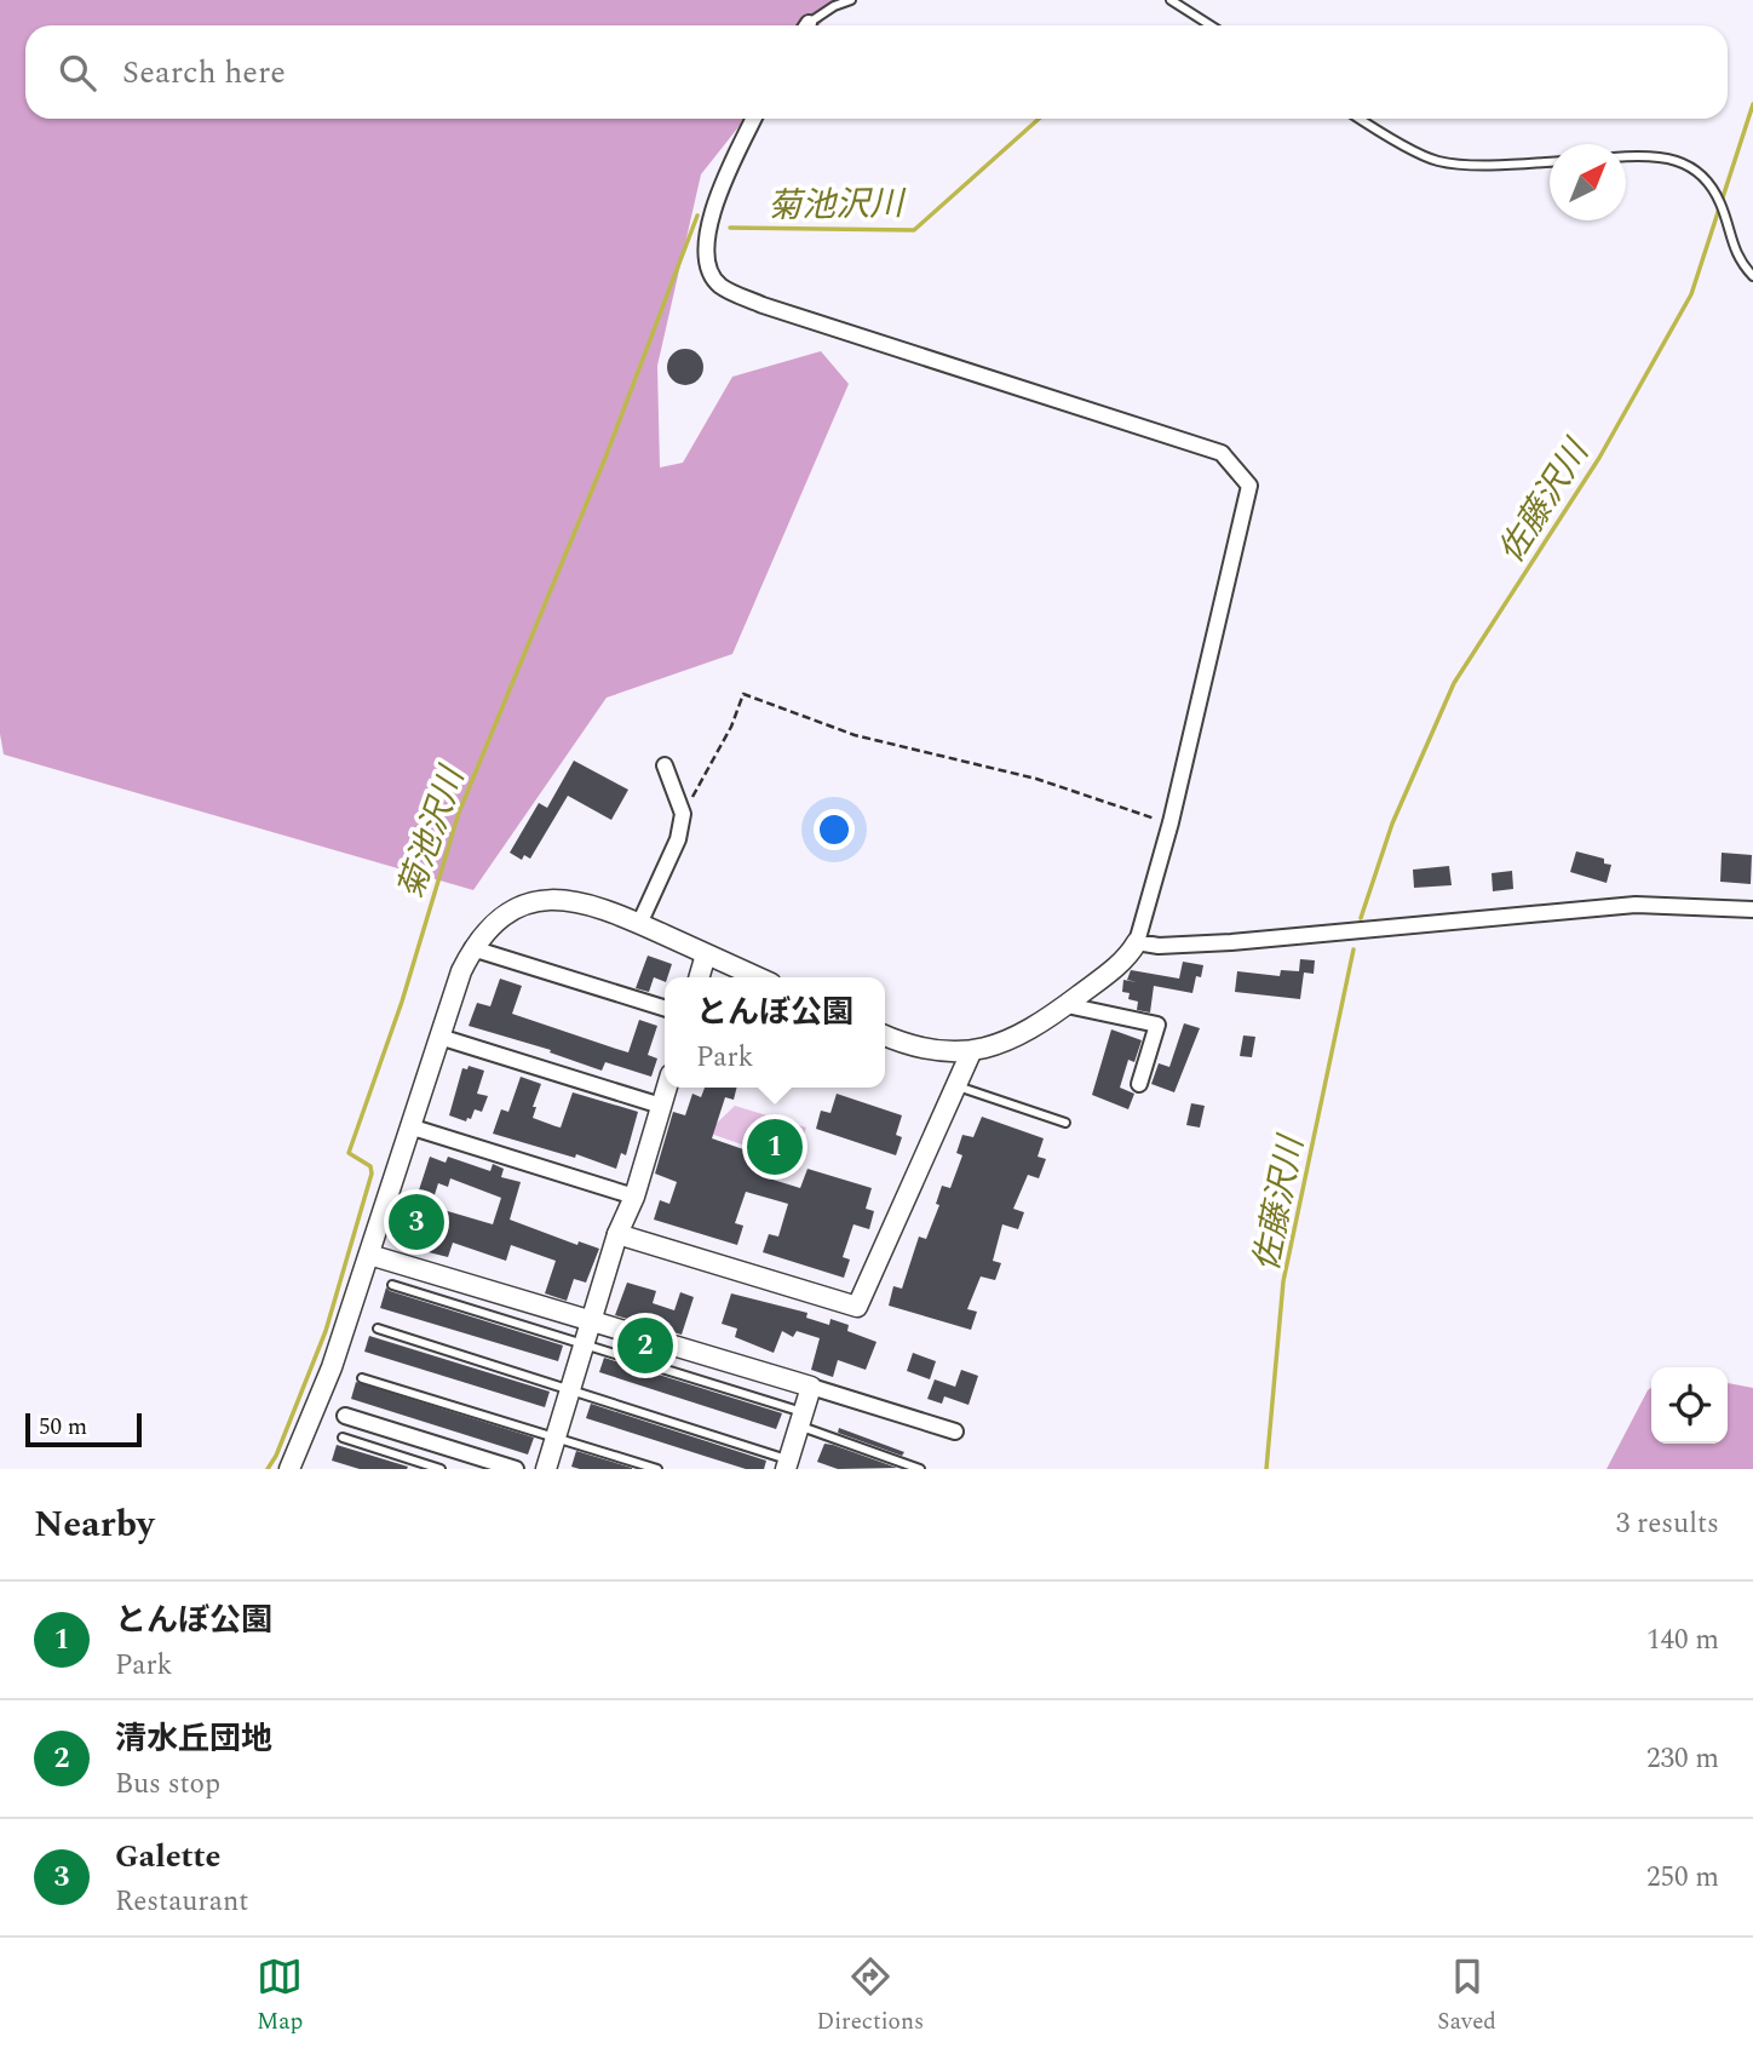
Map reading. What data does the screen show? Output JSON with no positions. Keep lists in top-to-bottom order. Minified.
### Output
{"water":["菊池沢川","佐藤沢川"],"scale_bar":"50 m","north":"top right","page":{"search":"Search here","popup":["とんぼ公園","Park"],"pins":["1","3","2"],"scale":"50 m","heading":["Nearby","3 results"],"list":[{"mark":"1","name":"とんぼ公園","note":"Park","value":"140 m"},{"mark":"2","name":"清水丘団地","note":"Bus stop","value":"230 m"},{"mark":"3","name":"Galette","note":"Restaurant","value":"250 m"}],"nav":["Map","Directions","Saved"]}}
